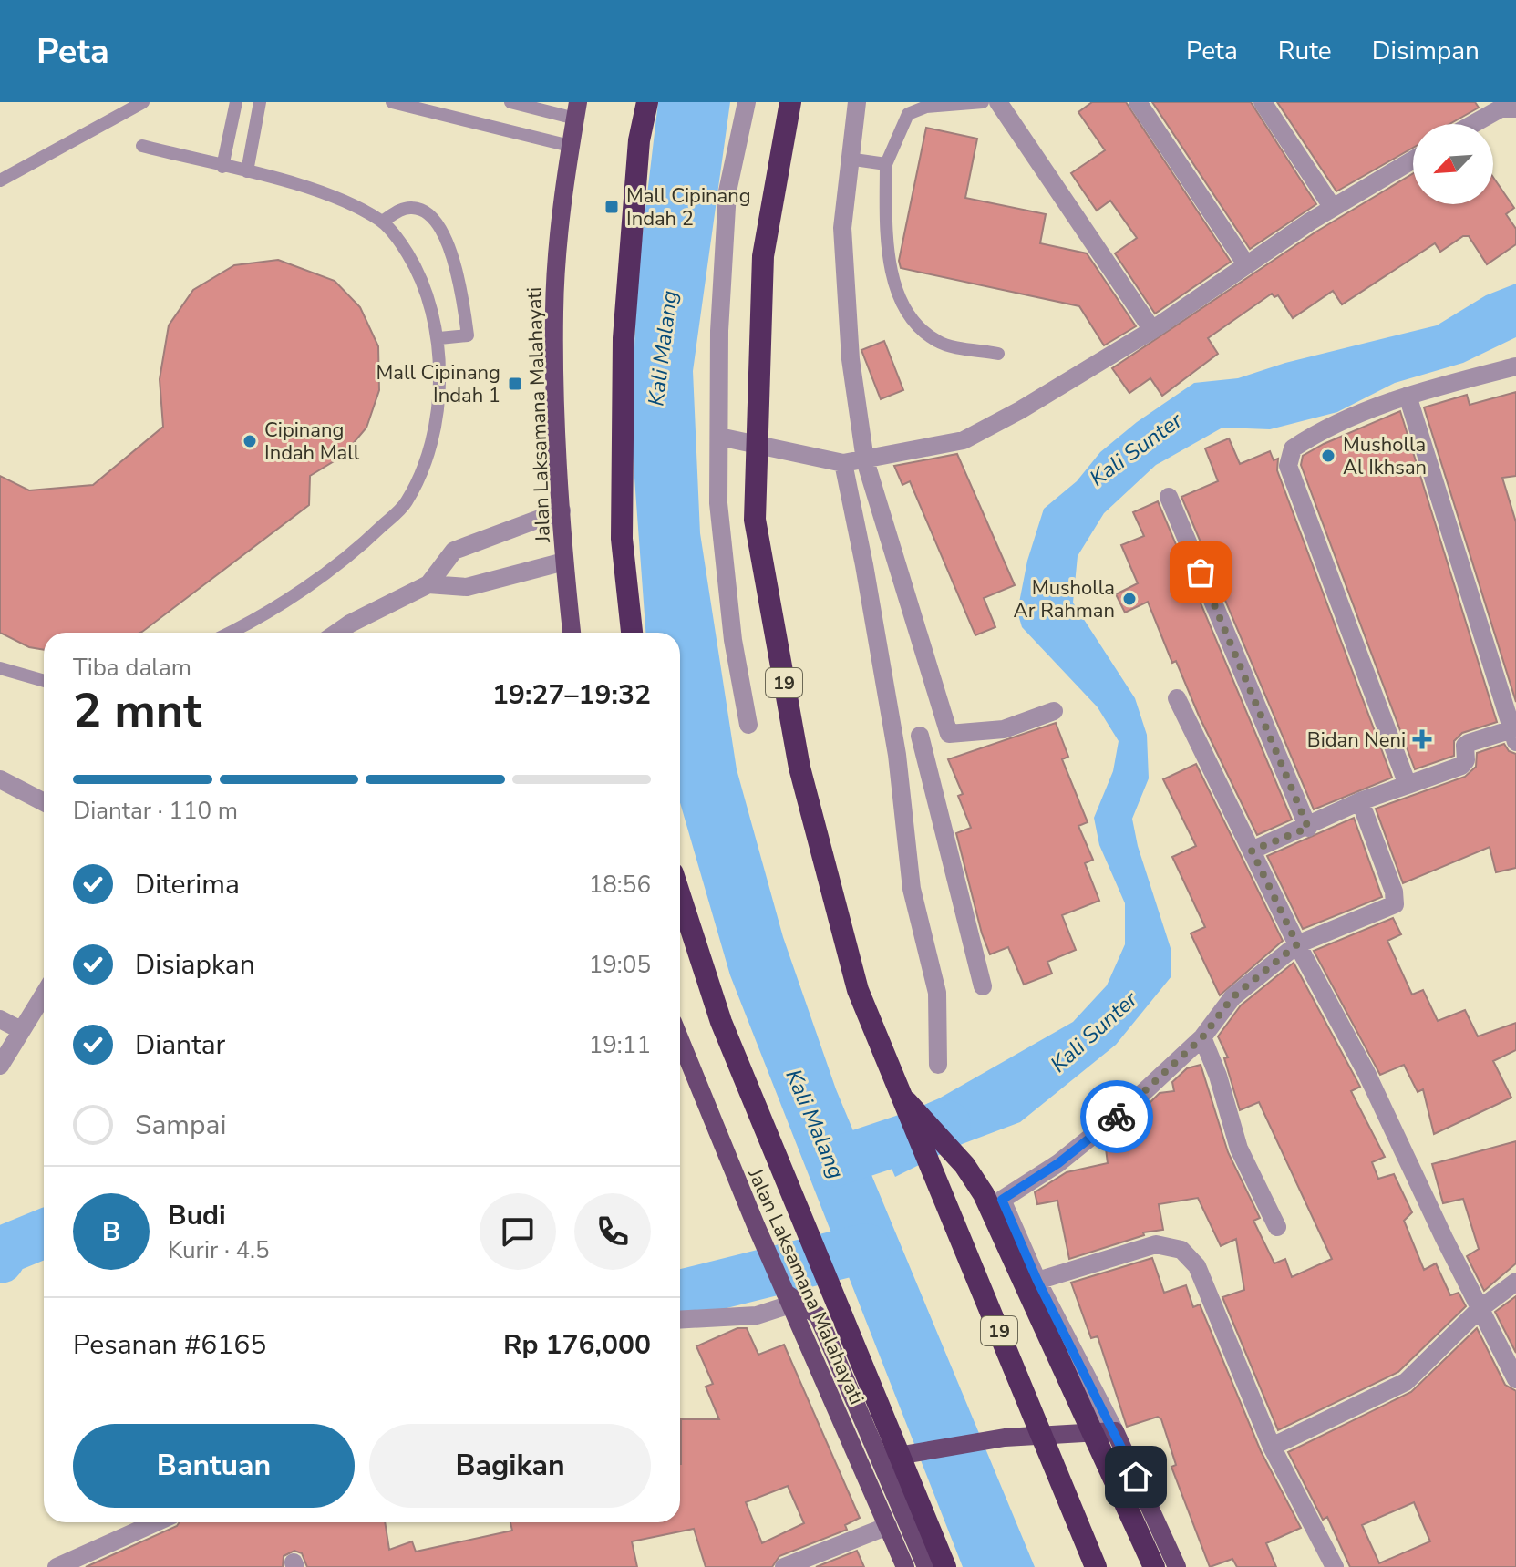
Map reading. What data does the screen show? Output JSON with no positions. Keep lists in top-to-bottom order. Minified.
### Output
{"streets":{"highway":["19"],"main road":["Jalan Laksamana Malahayati"]},"water":["Kali Malang","Kali Sunter"],"places":{"transit":["Mall Cipinang Indah 2","Mall Cipinang Indah 1"],"other":["Cipinang Indah Mall","Musholla Al Ikhsan","Musholla Ar Rahman"],"health":["Bidan Neni"]},"north":"bottom left","page":{"header":"Peta","nav":["Peta","Rute","Disimpan"],"heading":["2 mnt","Tiba dalam","19:27–19:32"],"panel":["Budi","Kurir · 4.5","Pesanan #6165","Rp 176,000"],"bar":"Diantar · 110 m","list":[["Diterima","18:56"],["Disiapkan","19:05"],["Diantar","19:11"],"Sampai"],"round":"B","buttons":["Bantuan","Bagikan"]}}
